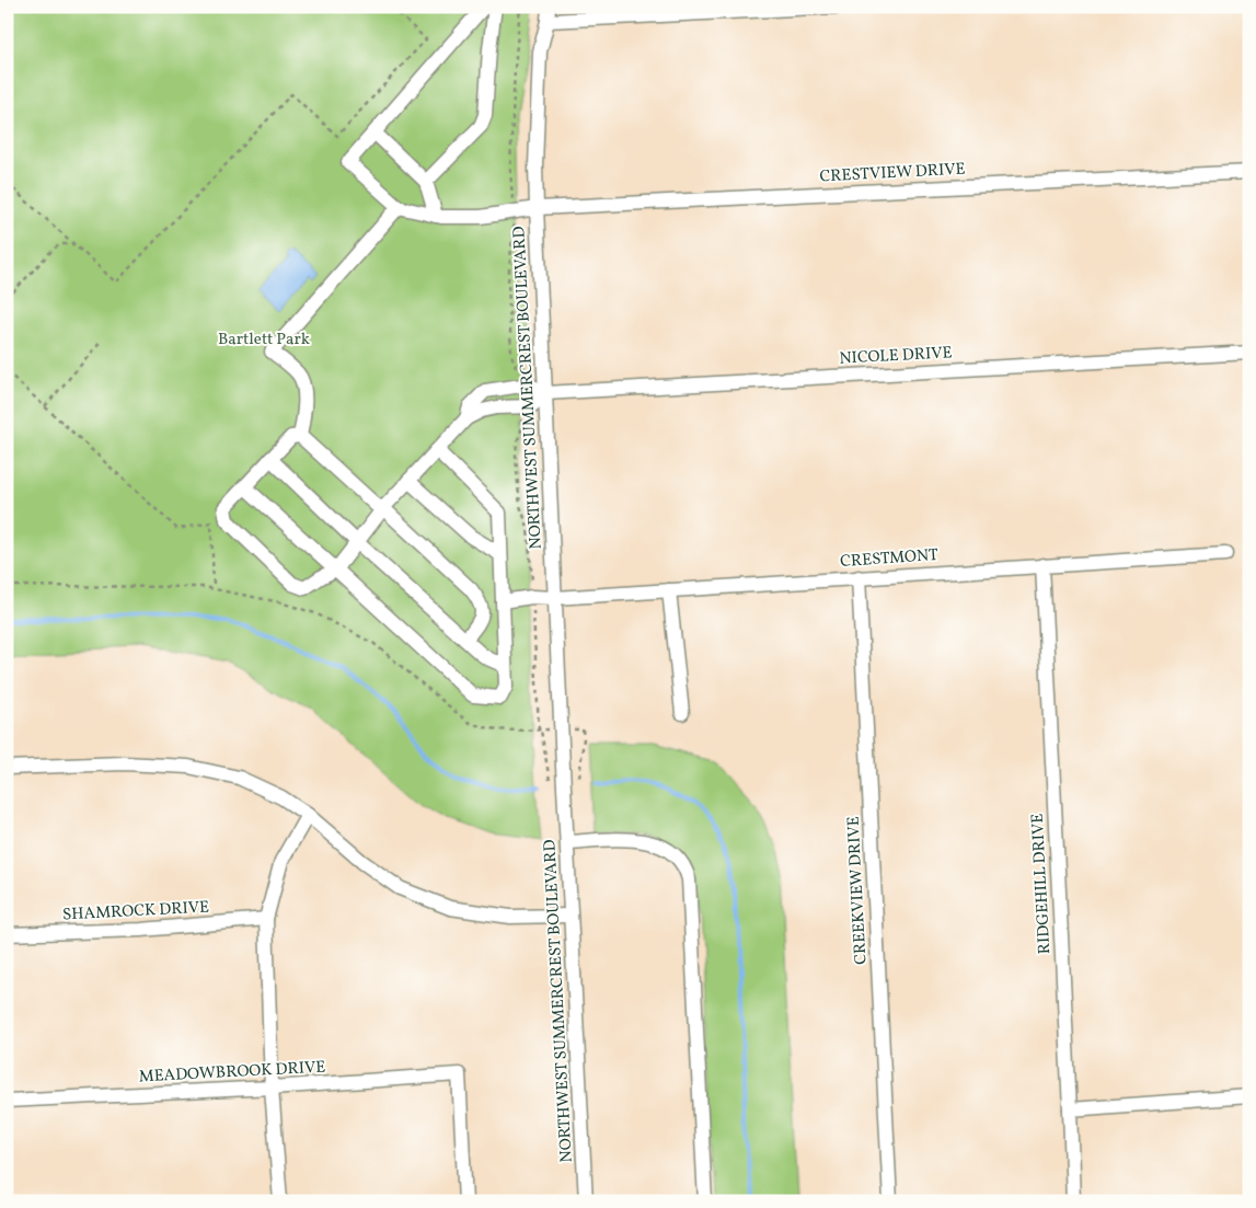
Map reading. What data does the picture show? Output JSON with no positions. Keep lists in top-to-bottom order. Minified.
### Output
{"streets":{"street":["CRESTVIEW DRIVE","NICOLE DRIVE","NORTHWEST SUMMERCREST BOULEVARD","CRESTMONT","RIDGEHILL DRIVE","CREEKVIEW DRIVE","SHAMROCK DRIVE","MEADOWBROOK DRIVE"]},"crossings":[["CRESTVIEW DRIVE","NORTHWEST SUMMERCREST BOULEVARD"],["NICOLE DRIVE","NORTHWEST SUMMERCREST BOULEVARD"],["NORTHWEST SUMMERCREST BOULEVARD","CRESTMONT"],["CRESTMONT","RIDGEHILL DRIVE"],["CRESTMONT","CREEKVIEW DRIVE"]],"parks":["Bartlett Park"]}
